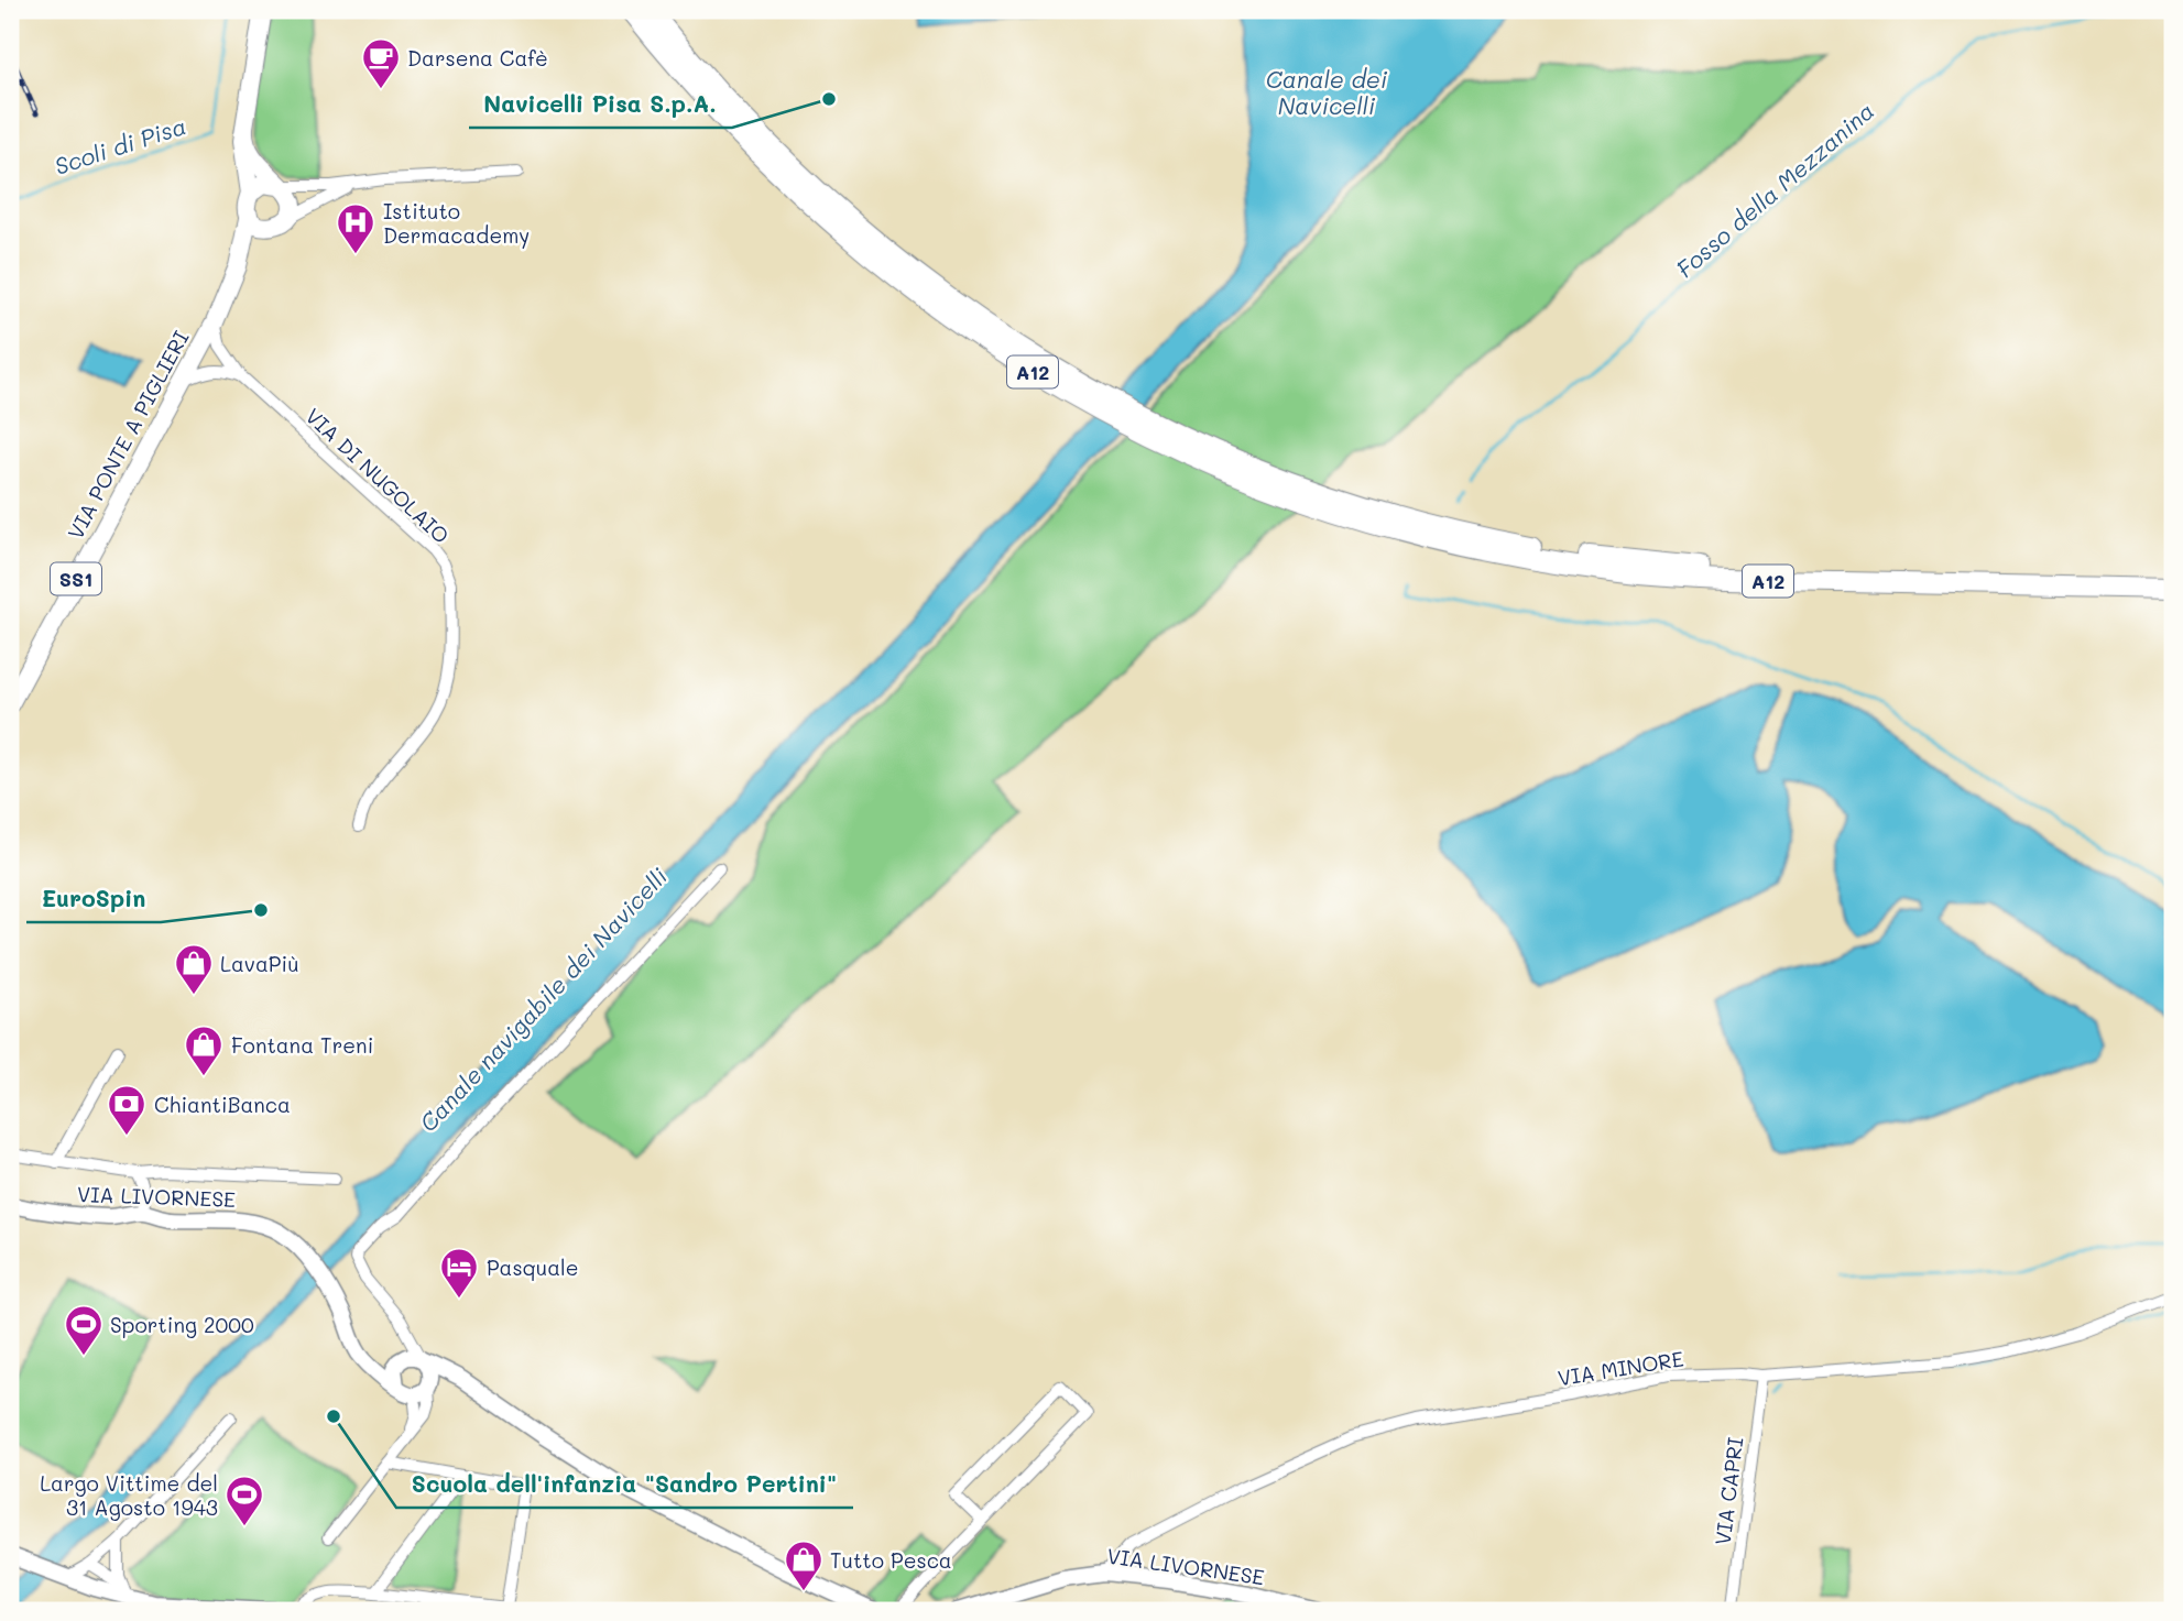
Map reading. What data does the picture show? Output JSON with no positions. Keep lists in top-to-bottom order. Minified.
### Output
{"streets":{"highway":["A12"],"main road":["VIA PONTE A PIGLIERI","SS1"],"street":["VIA DI NUGOLAIO","VIA LIVORNESE","VIA MINORE","VIA CAPRI"]},"crossings":[["VIA PONTE A PIGLIERI","VIA DI NUGOLAIO"],["VIA PONTE A PIGLIERI","SS1"],["VIA LIVORNESE","VIA MINORE"],["VIA MINORE","VIA CAPRI"]],"water":["Canale dei Navicelli","Scoli di Pisa","Fosso della Mezzanina","Canale navigabile dei Navicelli"],"places":{"cafe":["Darsena Cafè"],"other":["Navicelli Pisa S.p.A.","EuroSpin","Scuola dell'infanzia \"Sandro Pertini\""],"hospital":["Istituto Dermacademy"],"shop":["LavaPiù","Fontana Treni","Tutto Pesca"],"bank":["ChiantiBanca"],"hotel":["Pasquale"],"sports":["Sporting 2000","Largo Vittime del 31 Agosto 1943"]}}
